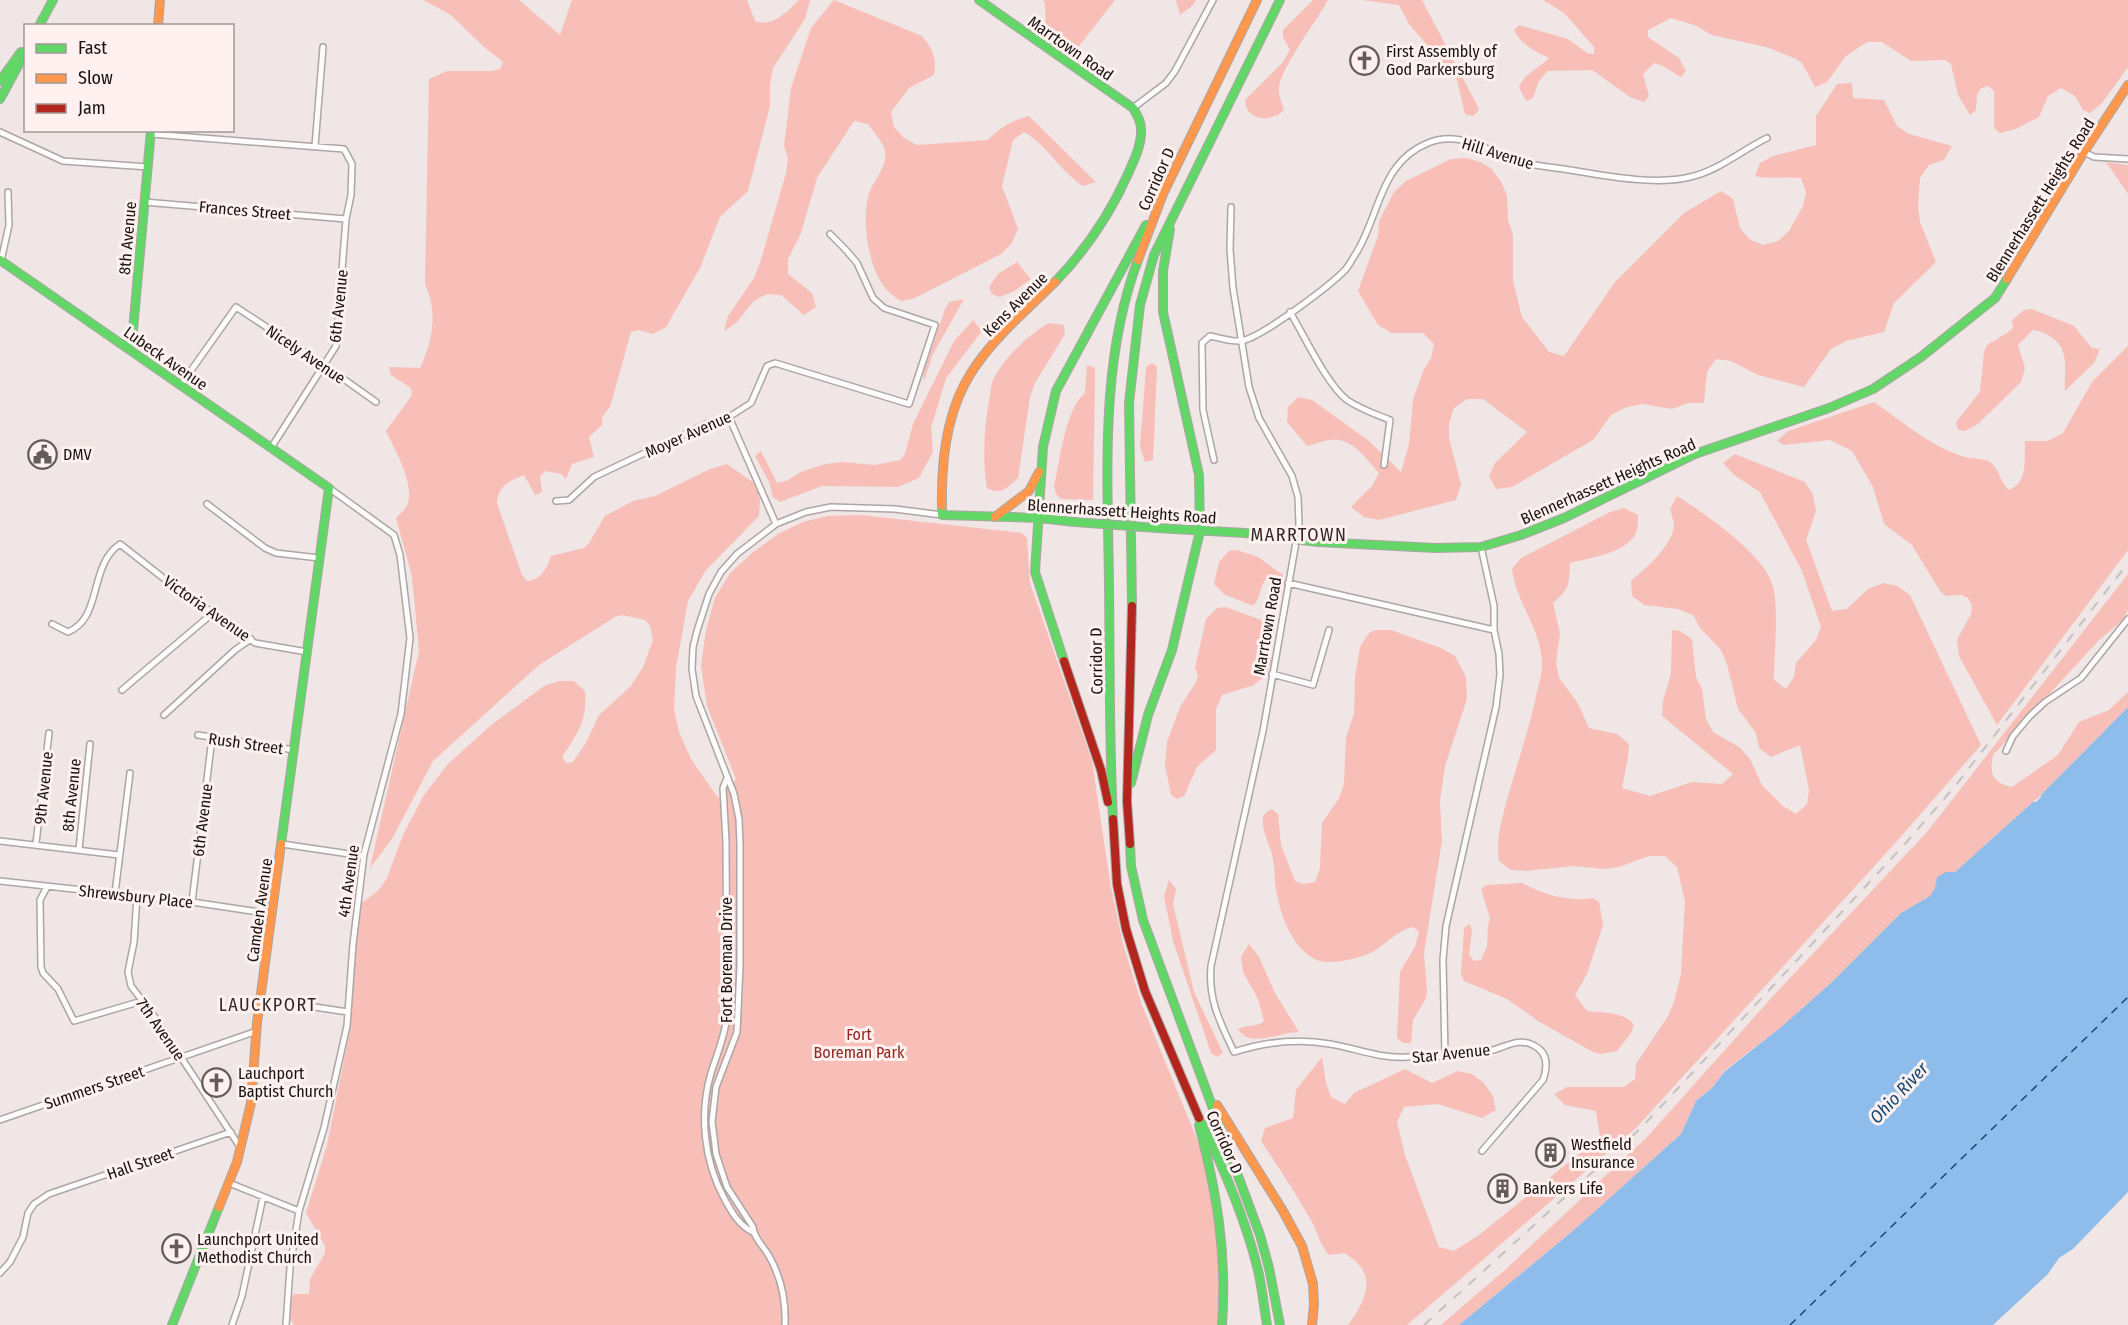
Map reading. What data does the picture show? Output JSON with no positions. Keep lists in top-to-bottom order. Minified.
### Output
{"streets":{"main road":["Marrtown Road","Corridor D","Blennerhassett Heights Road","8th Avenue","Kens Avenue","Lubeck Avenue","4th Avenue","Camden Avenue"],"street":["Hill Avenue","Frances Street","6th Avenue","Nicely Avenue","Moyer Avenue","Victoria Avenue","Rush Street","9th Avenue","Shrewsbury Place","Fort Boreman Drive","7th Avenue","Star Avenue","Summers Street","Hall Street"]},"crossings":[["Marrtown Road","Hill Avenue"],["Marrtown Road","Kens Avenue"],["Marrtown Road","Star Avenue"],["Blennerhassett Heights Road","Kens Avenue"],["Blennerhassett Heights Road","Fort Boreman Drive"],["Frances Street","8th Avenue"],["Frances Street","6th Avenue"],["8th Avenue","Lubeck Avenue"],["Kens Avenue","Fort Boreman Drive"],["6th Avenue","Nicely Avenue"],["6th Avenue","Lubeck Avenue"],["6th Avenue","Rush Street"],["6th Avenue","Shrewsbury Place"],["Nicely Avenue","Lubeck Avenue"],["Lubeck Avenue","4th Avenue"],["Victoria Avenue","Camden Avenue"],["Rush Street","Camden Avenue"],["4th Avenue","Camden Avenue"],["Shrewsbury Place","Camden Avenue"],["Shrewsbury Place","7th Avenue"],["Camden Avenue","7th Avenue"],["Camden Avenue","Summers Street"],["7th Avenue","Summers Street"],["7th Avenue","Hall Street"]],"districts":["MARRTOWN","LAUCKPORT"],"water":["Ohio River"],"parks":["Fort Boreman Park"],"places":{"church":["First Assembly of God Parkersburg","Lauchport Baptist Church","Launchport United Methodist Church"],"public building":["DMV"],"building":["Westfield Insurance","Bankers Life"]},"legend":["Fast","Slow","Jam"]}
